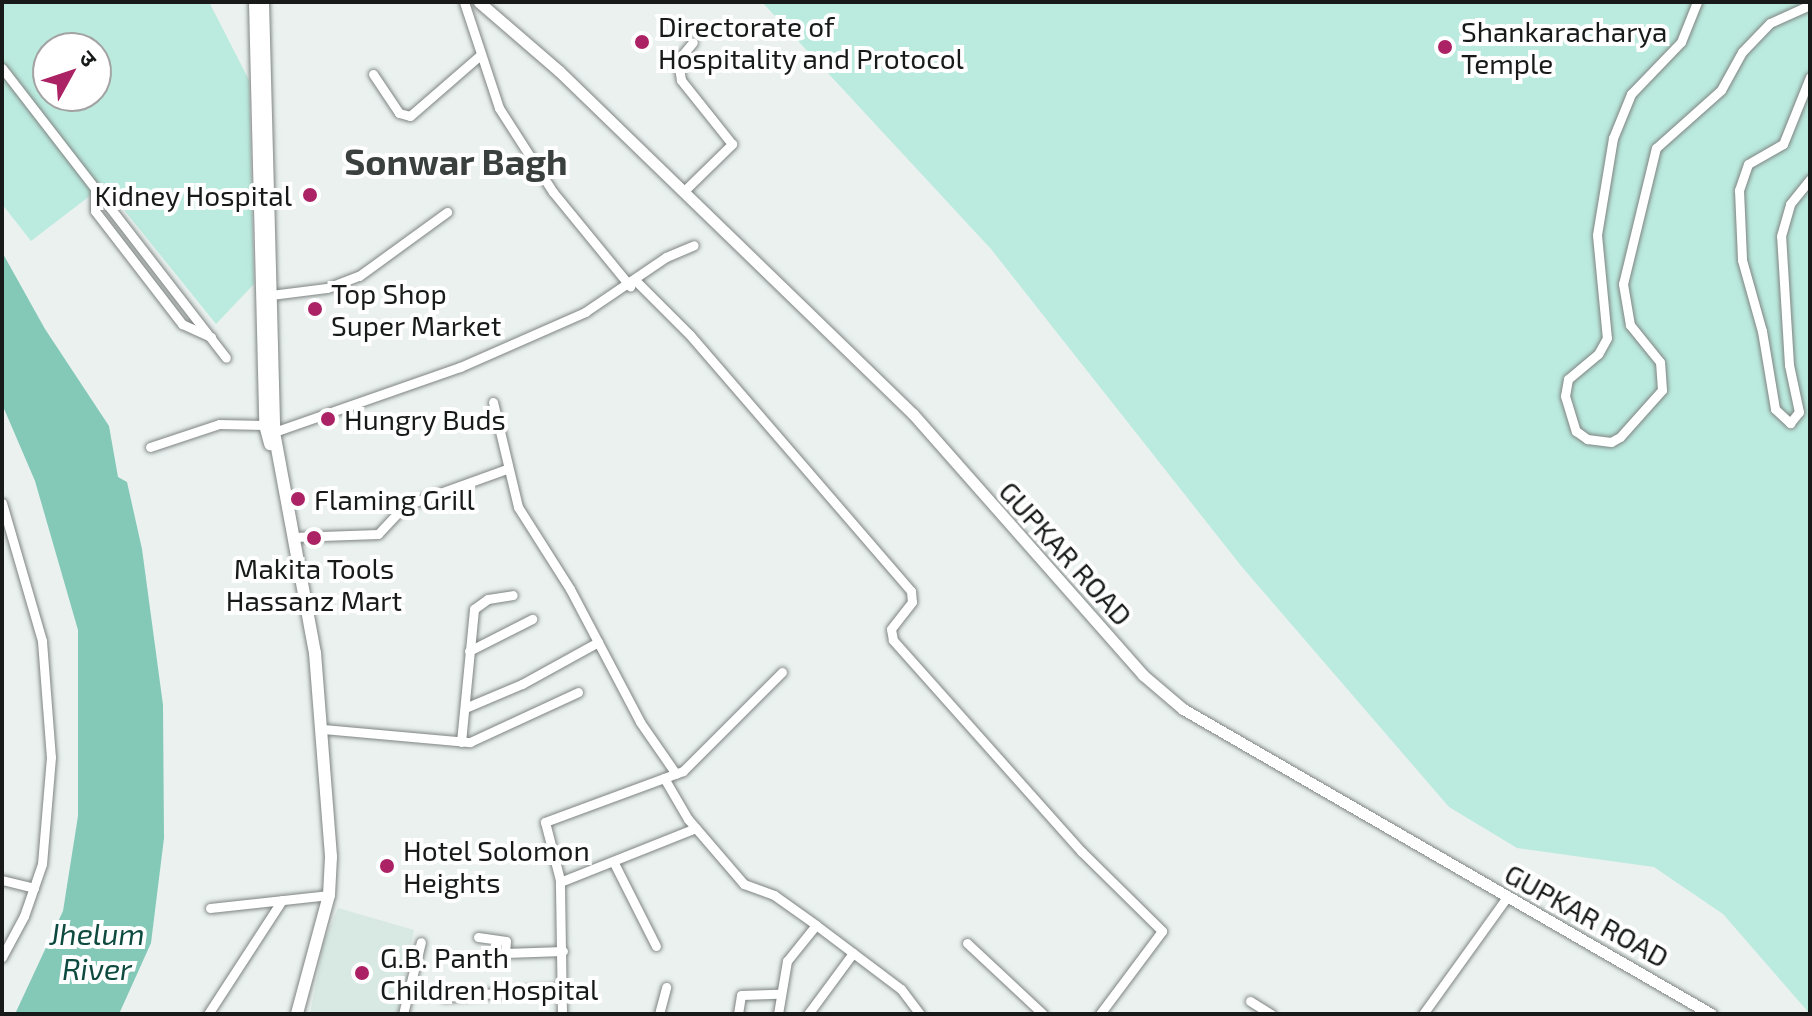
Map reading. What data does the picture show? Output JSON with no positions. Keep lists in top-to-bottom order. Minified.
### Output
{"streets":{"main road":["GUPKAR ROAD"]},"districts":["Sonwar Bagh"],"water":["Jhelum River"],"places":["Directorate of Hospitality and Protocol","Shankaracharya Temple","Kidney Hospital","Top Shop Super Market","Hungry Buds","Flaming Grill","Makita Tools Hassanz Mart","Hotel Solomon Heights","G.B. Panth Children Hospital"],"north":"top right"}
